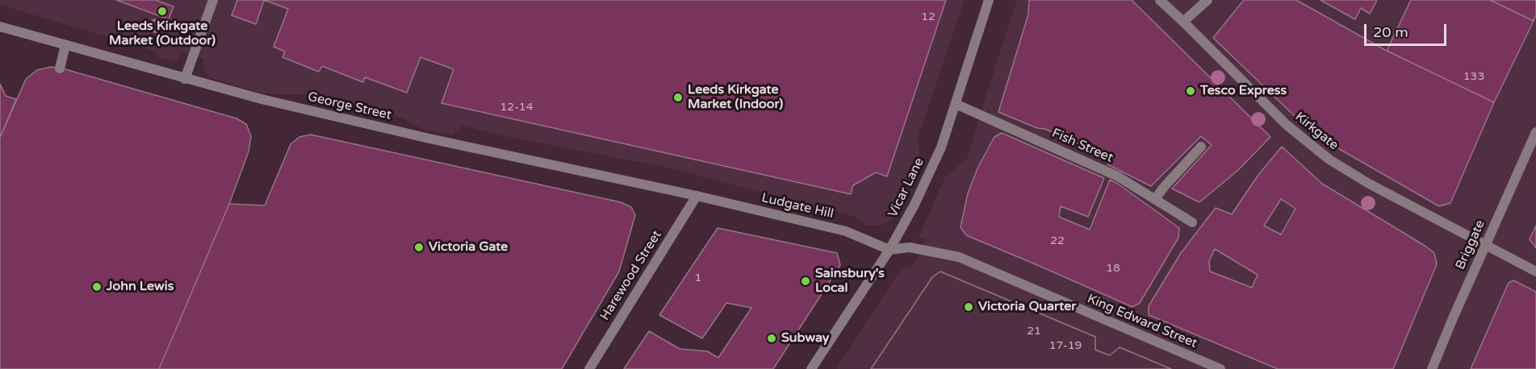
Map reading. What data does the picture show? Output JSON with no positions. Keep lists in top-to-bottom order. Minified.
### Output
{"streets":{"street":["George Street","Kirkgate","Fish Street","Vicar Lane","Ludgate Hill","Briggate","Harewood Street","King Edward Street"]},"crossings":[["George Street","Ludgate Hill"],["George Street","Harewood Street"],["Kirkgate","Briggate"],["Fish Street","Vicar Lane"],["Vicar Lane","Ludgate Hill"],["Vicar Lane","King Edward Street"],["Ludgate Hill","Harewood Street"],["Ludgate Hill","King Edward Street"]],"places":["Leeds Kirkgate Market (Outdoor)","Tesco Express","Leeds Kirkgate Market (Indoor)","Victoria Gate","Sainsbury's Local","John Lewis","Victoria Quarter","Subway"],"house_numbers":["12","133","12-14","22","18","1","21","17-19"],"scale_bar":"20 m"}
